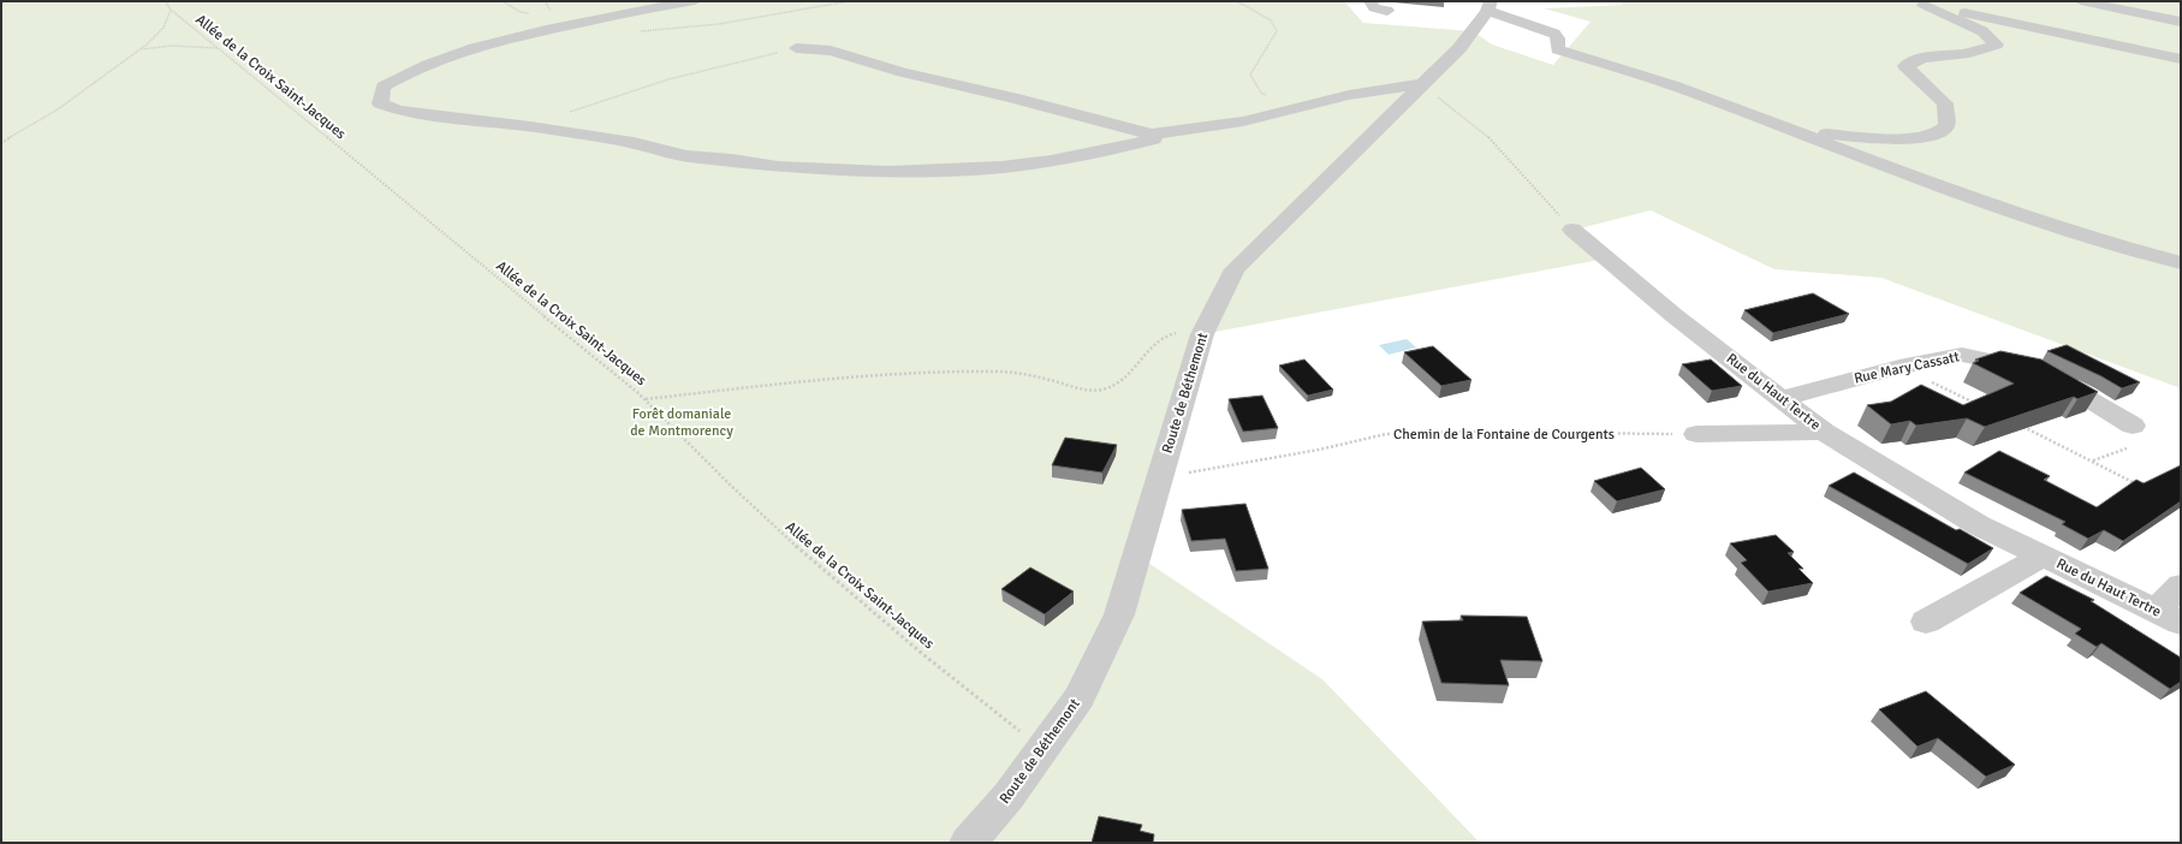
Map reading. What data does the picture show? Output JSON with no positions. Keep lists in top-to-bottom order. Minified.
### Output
{"streets":{"street":["Rue Mary Cassatt","Rue du Haut Tertre","Route de Béthemont"],"path":["Allée de la Croix Saint-Jacques","Chemin de la Fontaine de Courgents"]},"crossings":[["Allée de la Croix Saint-Jacques","Route de Béthemont"],["Rue Mary Cassatt","Rue du Haut Tertre"]],"parks":["Forêt domaniale de Montmorency"]}
